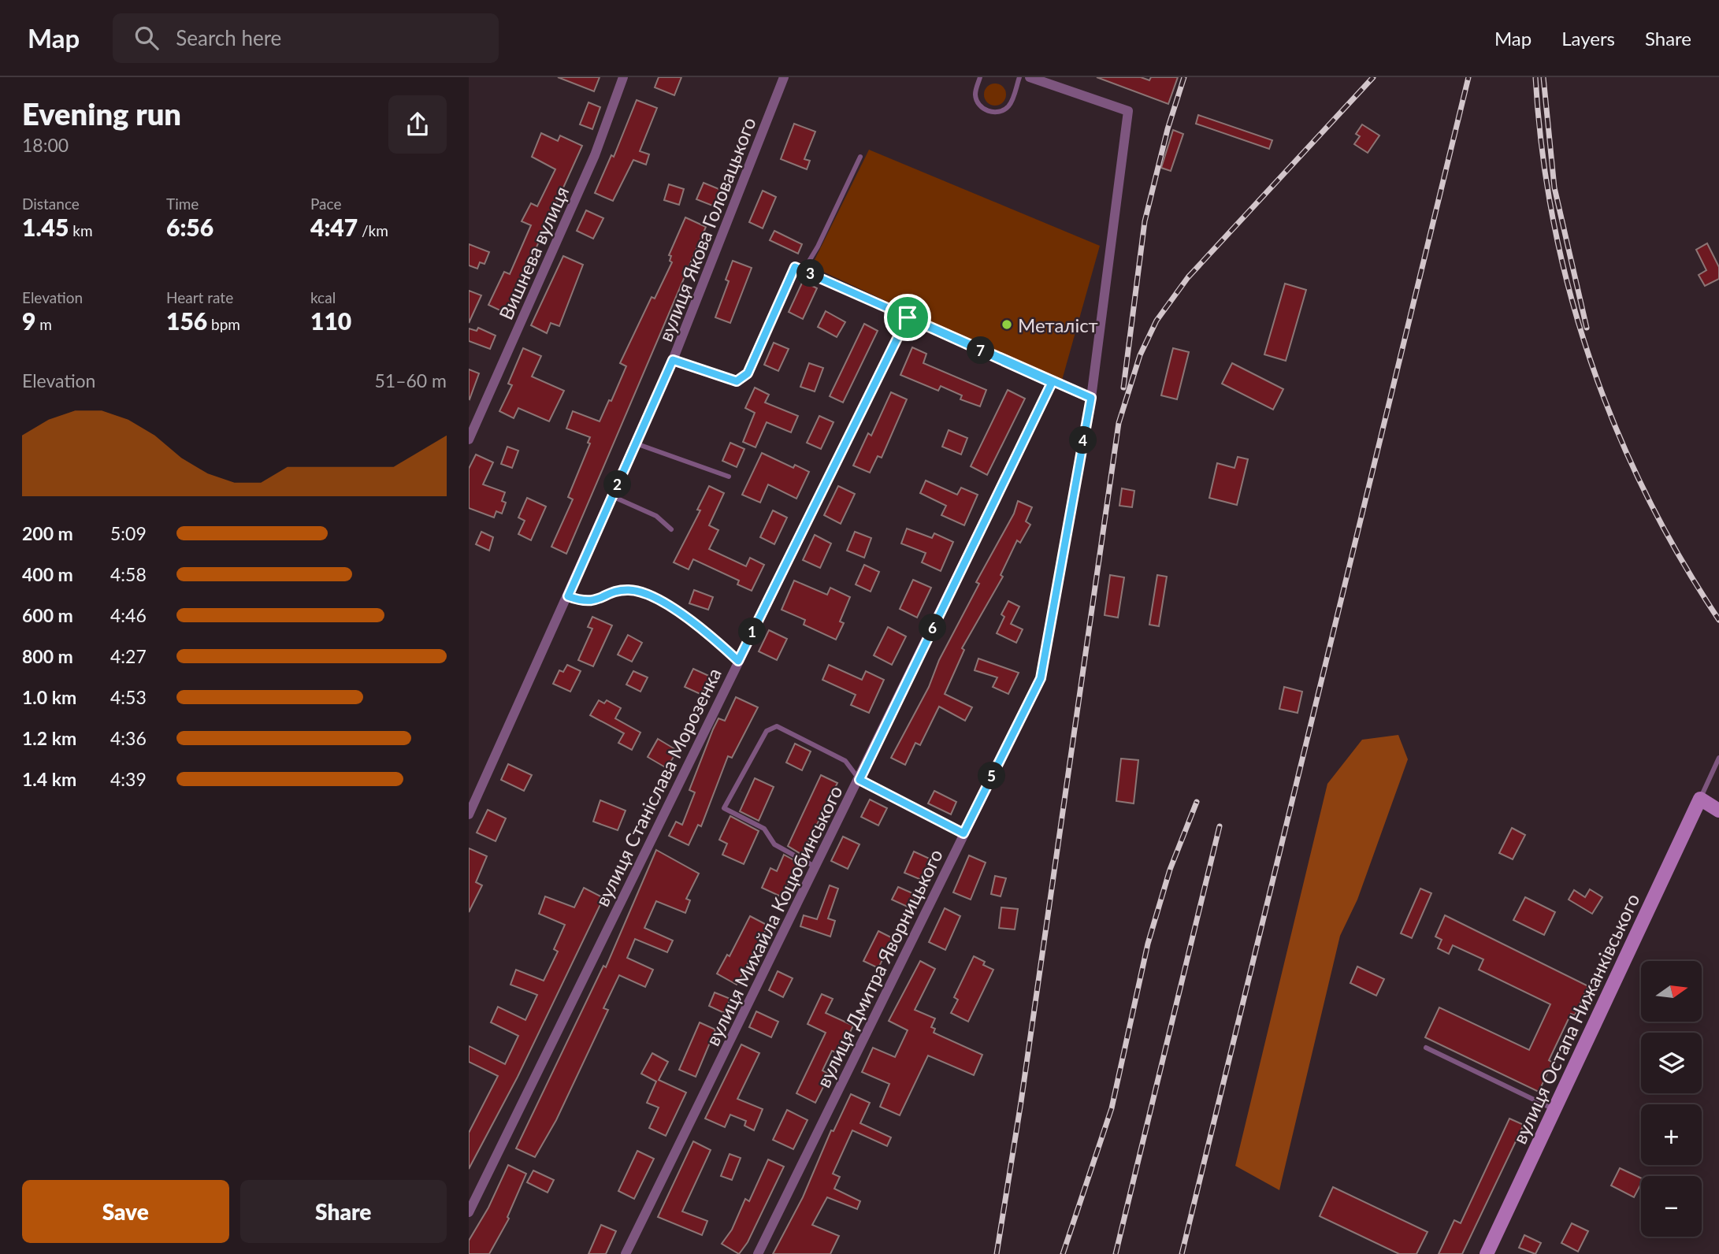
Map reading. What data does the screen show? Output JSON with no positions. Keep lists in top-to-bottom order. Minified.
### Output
{"streets":{"main road":["вулиця Остапа Нижанківського"],"street":["вулиця Якова Головацького","Вишнева вулиця","вулиця Станіслава Морозенка","вулиця Михайла Коцюбинського","вулиця Дмитра Яворницького"]},"places":["Металіст"],"north":"right","page":{"header":"Map","search":"Search here","nav":["Map","Layers","Share"],"heading":["Evening run","18:00"],"stats":[["Distance","1.45 km"],["Time","6:56"],["Pace","4:47 /km"],["Elevation","9 m"],["Heart rate","156 bpm"],["kcal","110"]],"pins":["3","7","4","2","6","1","5"],"chart":["Elevation","51–60 m"],"list":[{"name":"200 m","note":"5:09"},{"name":"400 m","note":"4:58"},{"name":"600 m","note":"4:46"},{"name":"800 m","note":"4:27"},{"name":"1.0 km","note":"4:53"},{"name":"1.2 km","note":"4:36"},{"name":"1.4 km","note":"4:39"}],"map_buttons":["+","−"],"buttons":["Save","Share"]}}
